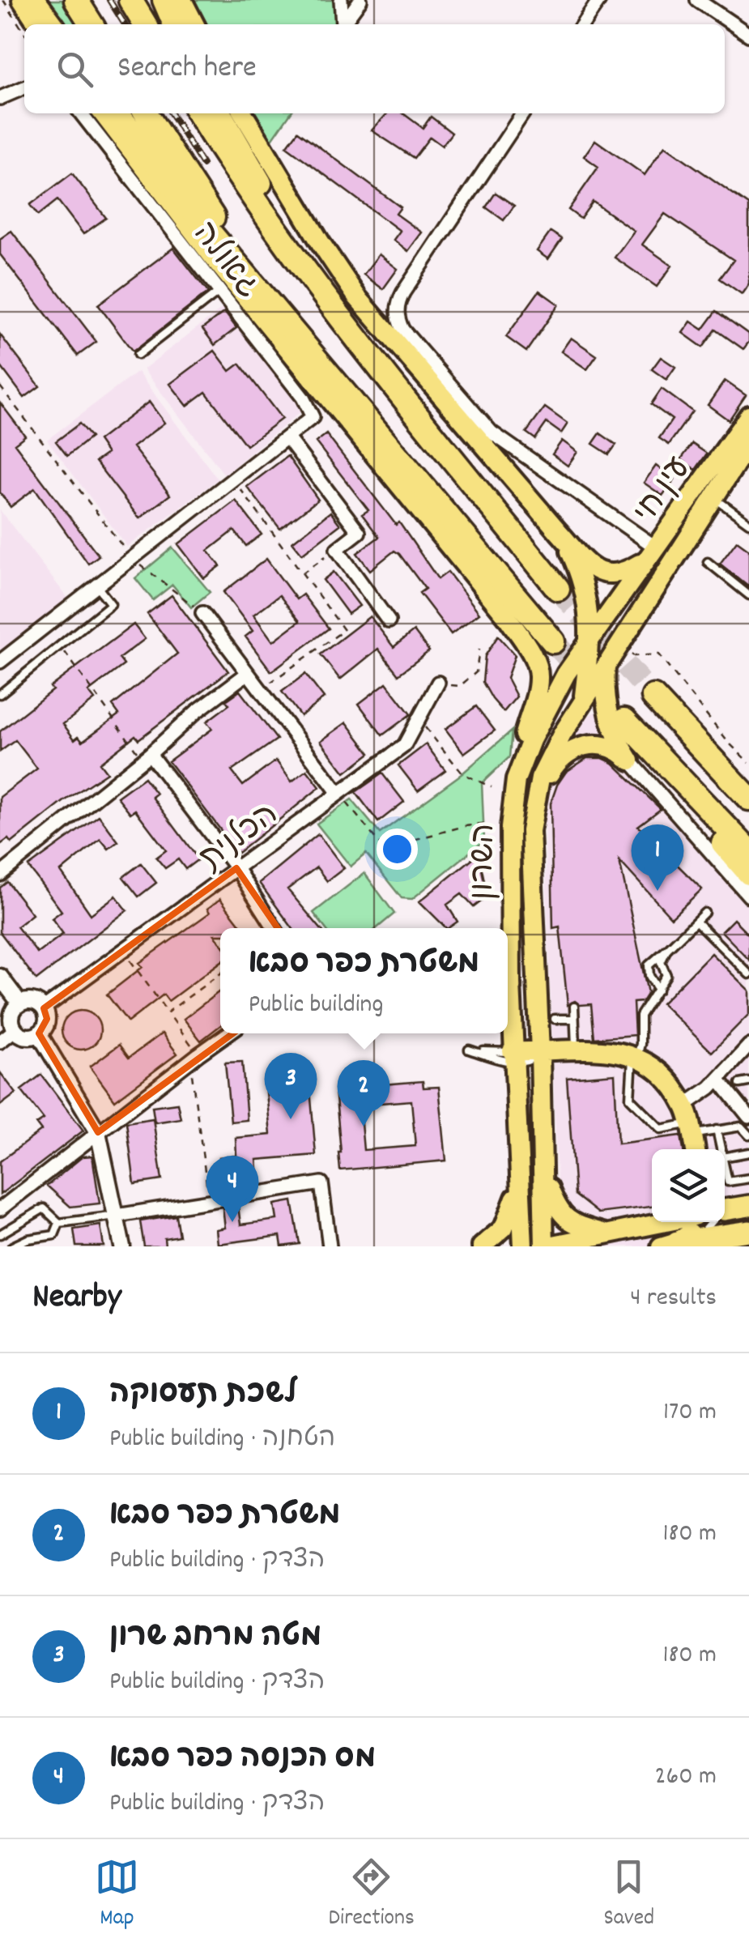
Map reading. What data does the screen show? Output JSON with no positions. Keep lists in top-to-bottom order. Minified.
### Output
{"streets":{"main road":["עין חי","השרון"],"street":["גאולה","הכלנית"]},"crossings":[["עין חי","השרון"]],"page":{"search":"Search here","pins":["1","3","2","4"],"popup":["משטרת כפר סבא","Public building"],"heading":["Nearby","4 results"],"list":[{"mark":"1","name":"לשכת תעסוקה","note":"Public building · הטחנה","value":"170 m"},{"mark":"2","name":"משטרת כפר סבא","note":"Public building · הצדק","value":"180 m"},{"mark":"3","name":"מטה מרחב שרון","note":"Public building · הצדק","value":"180 m"},{"mark":"4","name":"מס הכנסה כפר סבא","note":"Public building · הצדק","value":"260 m"}],"nav":["Map","Directions","Saved"]}}
